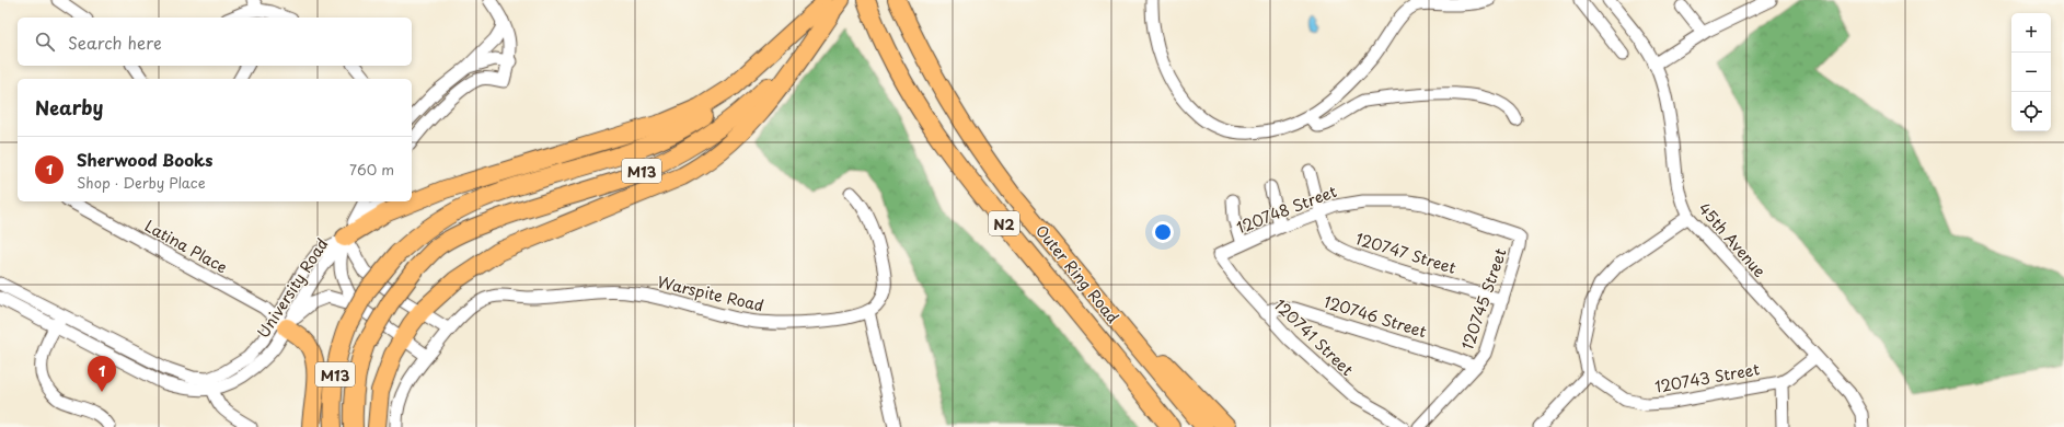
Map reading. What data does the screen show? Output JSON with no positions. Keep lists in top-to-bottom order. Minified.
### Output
{"streets":{"highway":["M13","N2","Outer Ring Road"],"street":["120748 Street","45th Avenue","Latina Place","120747 Street","University Road","Warspite Road","120745 Street","120746 Street","120741 Street","120743 Street"]},"crossings":[["120748 Street","120747 Street"],["120748 Street","120745 Street"],["120748 Street","120741 Street"],["Latina Place","University Road"],["120747 Street","120745 Street"],["120745 Street","120746 Street"],["120746 Street","120741 Street"]],"page":{"map_buttons":["+","−"],"search":"Search here","heading":"Nearby","list":[{"mark":"1","name":"Sherwood Books","note":"Shop · Derby Place","value":"760 m"}],"pins":"1"}}
